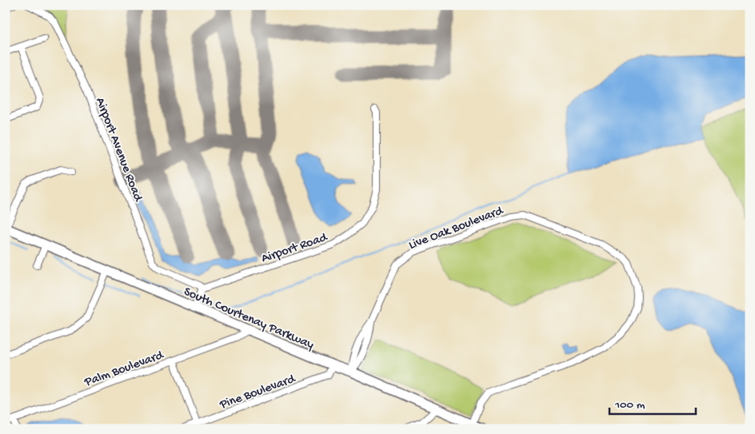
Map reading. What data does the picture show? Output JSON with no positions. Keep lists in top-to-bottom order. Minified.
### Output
{"streets":{"main road":["South Courtenay Parkway"],"street":["Airport Avenue Road","Live Oak Boulevard","Airport Road","Palm Boulevard","Pine Boulevard"]},"crossings":[["Airport Avenue Road","Airport Road"],["Live Oak Boulevard","South Courtenay Parkway"],["South Courtenay Parkway","Palm Boulevard"],["South Courtenay Parkway","Pine Boulevard"]],"scale_bar":"100 m"}
